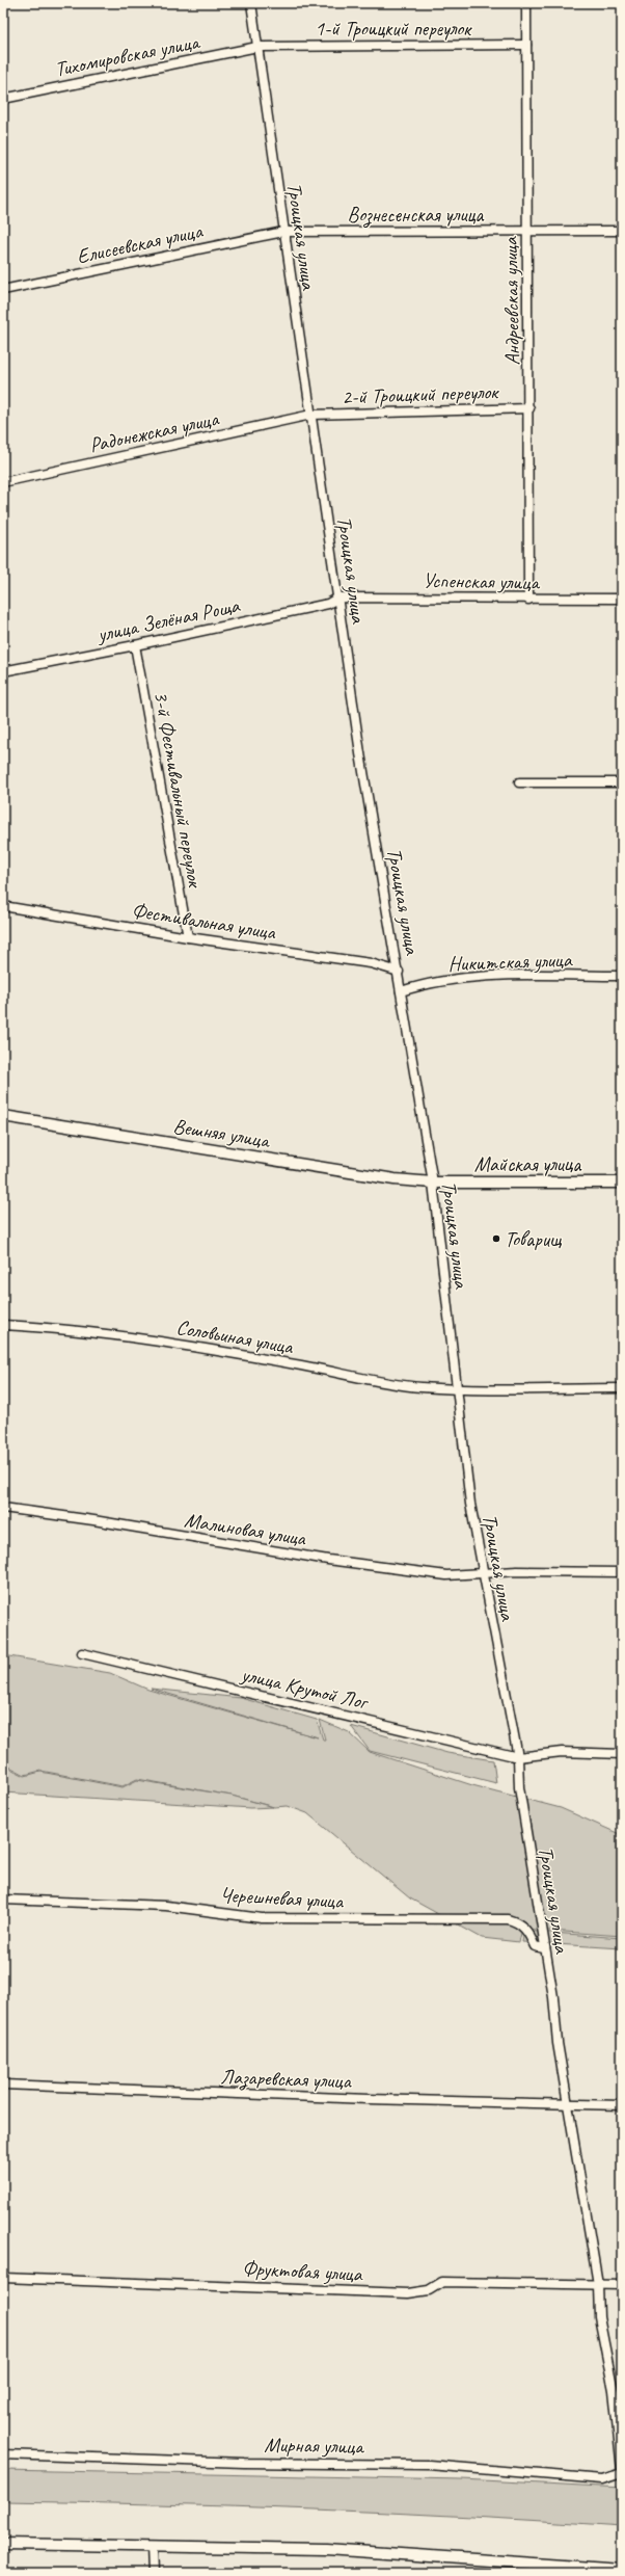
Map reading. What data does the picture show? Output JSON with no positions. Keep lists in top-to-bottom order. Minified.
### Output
{"streets":{"street":["1-й Троицкий переулок","Тихомировская улица","Вознесенская улица","Троицкая улица","Елисеевская улица","Андреевская улица","2-й Троицкий переулок","Радонежская улица","Успенская улица","улица Зелёная Роща","3-й Фестивальный переулок","Фестивальная улица","Никитская улица","Вешняя улица","Майская улица","Соловьиная улица","Малиновая улица","улица Крутой Лог","Черешневая улица","Лазаревская улица","Фруктовая улица","Мирная улица"]},"crossings":[["1-й Троицкий переулок","Тихомировская улица"],["1-й Троицкий переулок","Троицкая улица"],["1-й Троицкий переулок","Андреевская улица"],["Тихомировская улица","Троицкая улица"],["Вознесенская улица","Троицкая улица"],["Вознесенская улица","Елисеевская улица"],["Вознесенская улица","Андреевская улица"],["Троицкая улица","Елисеевская улица"],["Троицкая улица","2-й Троицкий переулок"],["Троицкая улица","Радонежская улица"],["Троицкая улица","Успенская улица"],["Троицкая улица","улица Зелёная Роща"],["Троицкая улица","Фестивальная улица"],["Троицкая улица","Никитская улица"],["Троицкая улица","Вешняя улица"],["Троицкая улица","Майская улица"],["Троицкая улица","Соловьиная улица"],["Троицкая улица","Малиновая улица"],["Троицкая улица","улица Крутой Лог"],["Троицкая улица","Черешневая улица"],["Троицкая улица","Лазаревская улица"],["Троицкая улица","Фруктовая улица"],["Троицкая улица","Мирная улица"],["Андреевская улица","2-й Троицкий переулок"],["Андреевская улица","Успенская улица"],["2-й Троицкий переулок","Радонежская улица"],["Успенская улица","улица Зелёная Роща"],["улица Зелёная Роща","3-й Фестивальный переулок"],["3-й Фестивальный переулок","Фестивальная улица"],["Вешняя улица","Майская улица"]],"places":["Товарищ"]}
